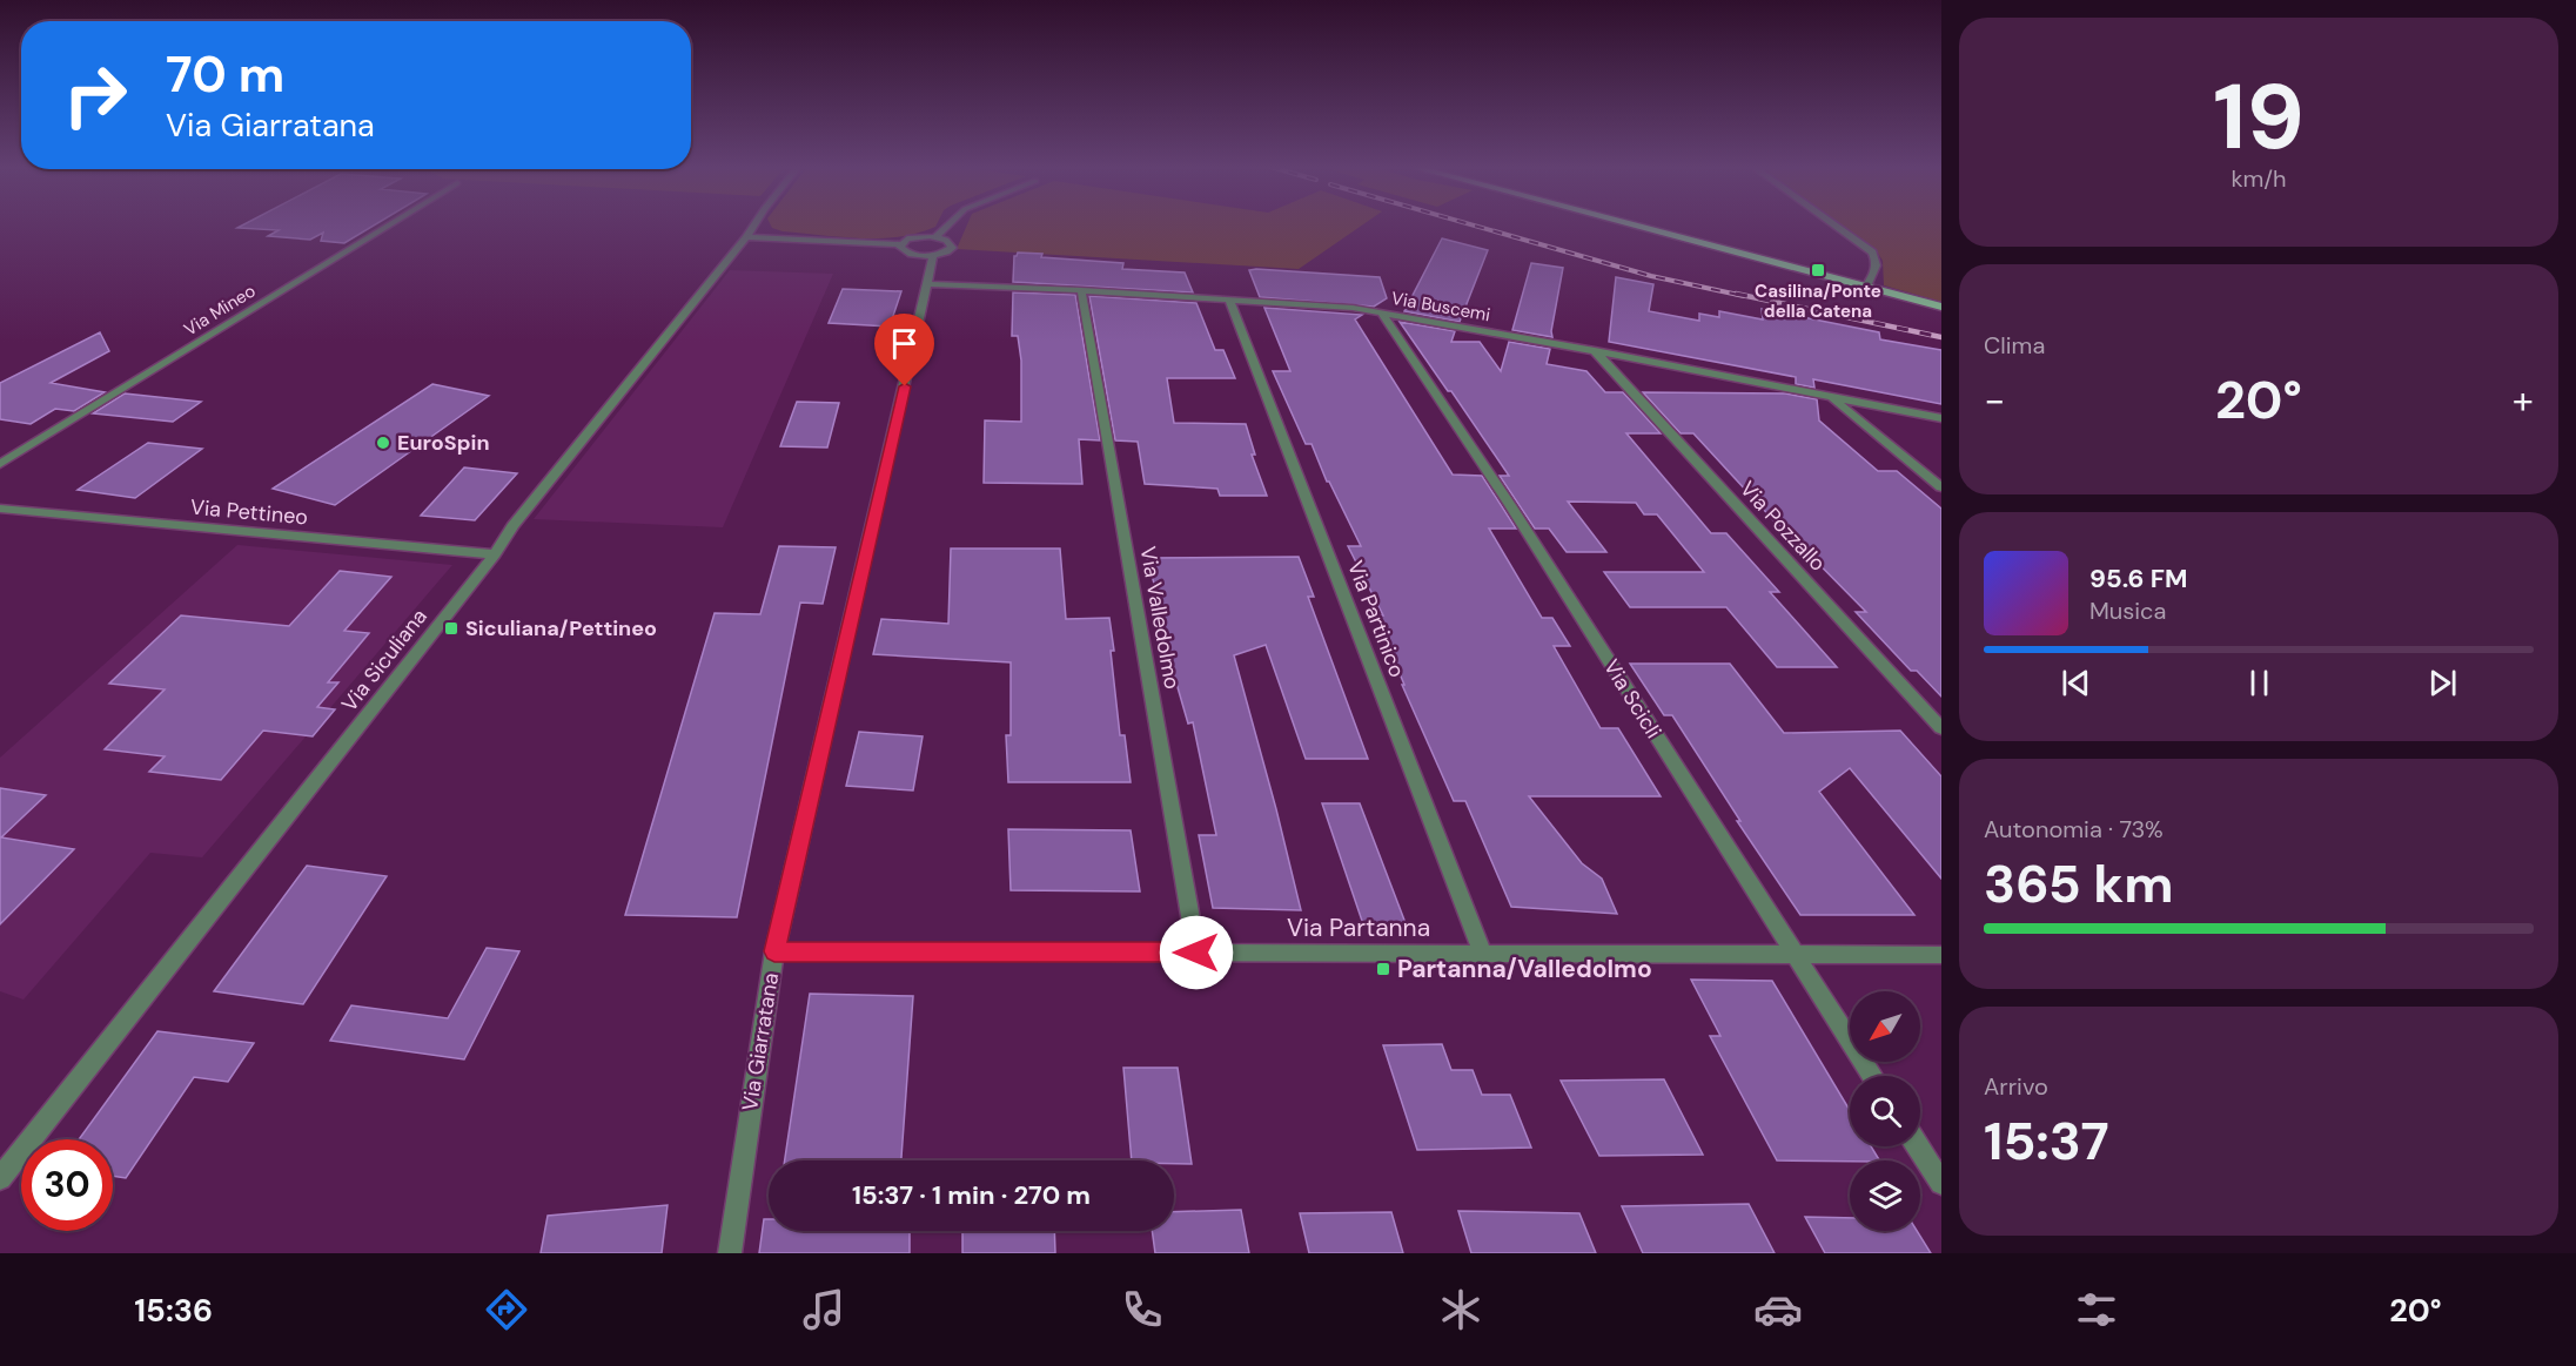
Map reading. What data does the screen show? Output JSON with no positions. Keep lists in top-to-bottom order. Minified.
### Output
{"streets":{"street":["Via Buscemi","Via Mineo","Via Pettineo","Via Pozzallo","Via Valledolmo","Via Partinico","Via Siculiana","Via Scicli","Via Partanna","Via Giarratana"]},"crossings":[["Via Buscemi","Via Pozzallo"],["Via Buscemi","Via Valledolmo"],["Via Buscemi","Via Partinico"],["Via Buscemi","Via Scicli"],["Via Buscemi","Via Giarratana"],["Via Pettineo","Via Siculiana"],["Via Valledolmo","Via Partanna"],["Via Partinico","Via Partanna"],["Via Scicli","Via Partanna"],["Via Partanna","Via Giarratana"]],"places":{"transit":["Casilina/Ponte della Catena","Siculiana/Pettineo","Partanna/Valledolmo"],"other":["EuroSpin"]},"north":"bottom left","page":{"tile":[["19","km/h"],"Clima",["Autonomia · 73%","365 km"],["Arrivo","15:37"]],"turn":["70 m","Via Giarratana"],"heat":["−","20°","+"],"song":["95.6 FM","Musica"],"limit":"30","trip":"15:37 · 1 min · 270 m","tabs":["15:36","20°"]}}
